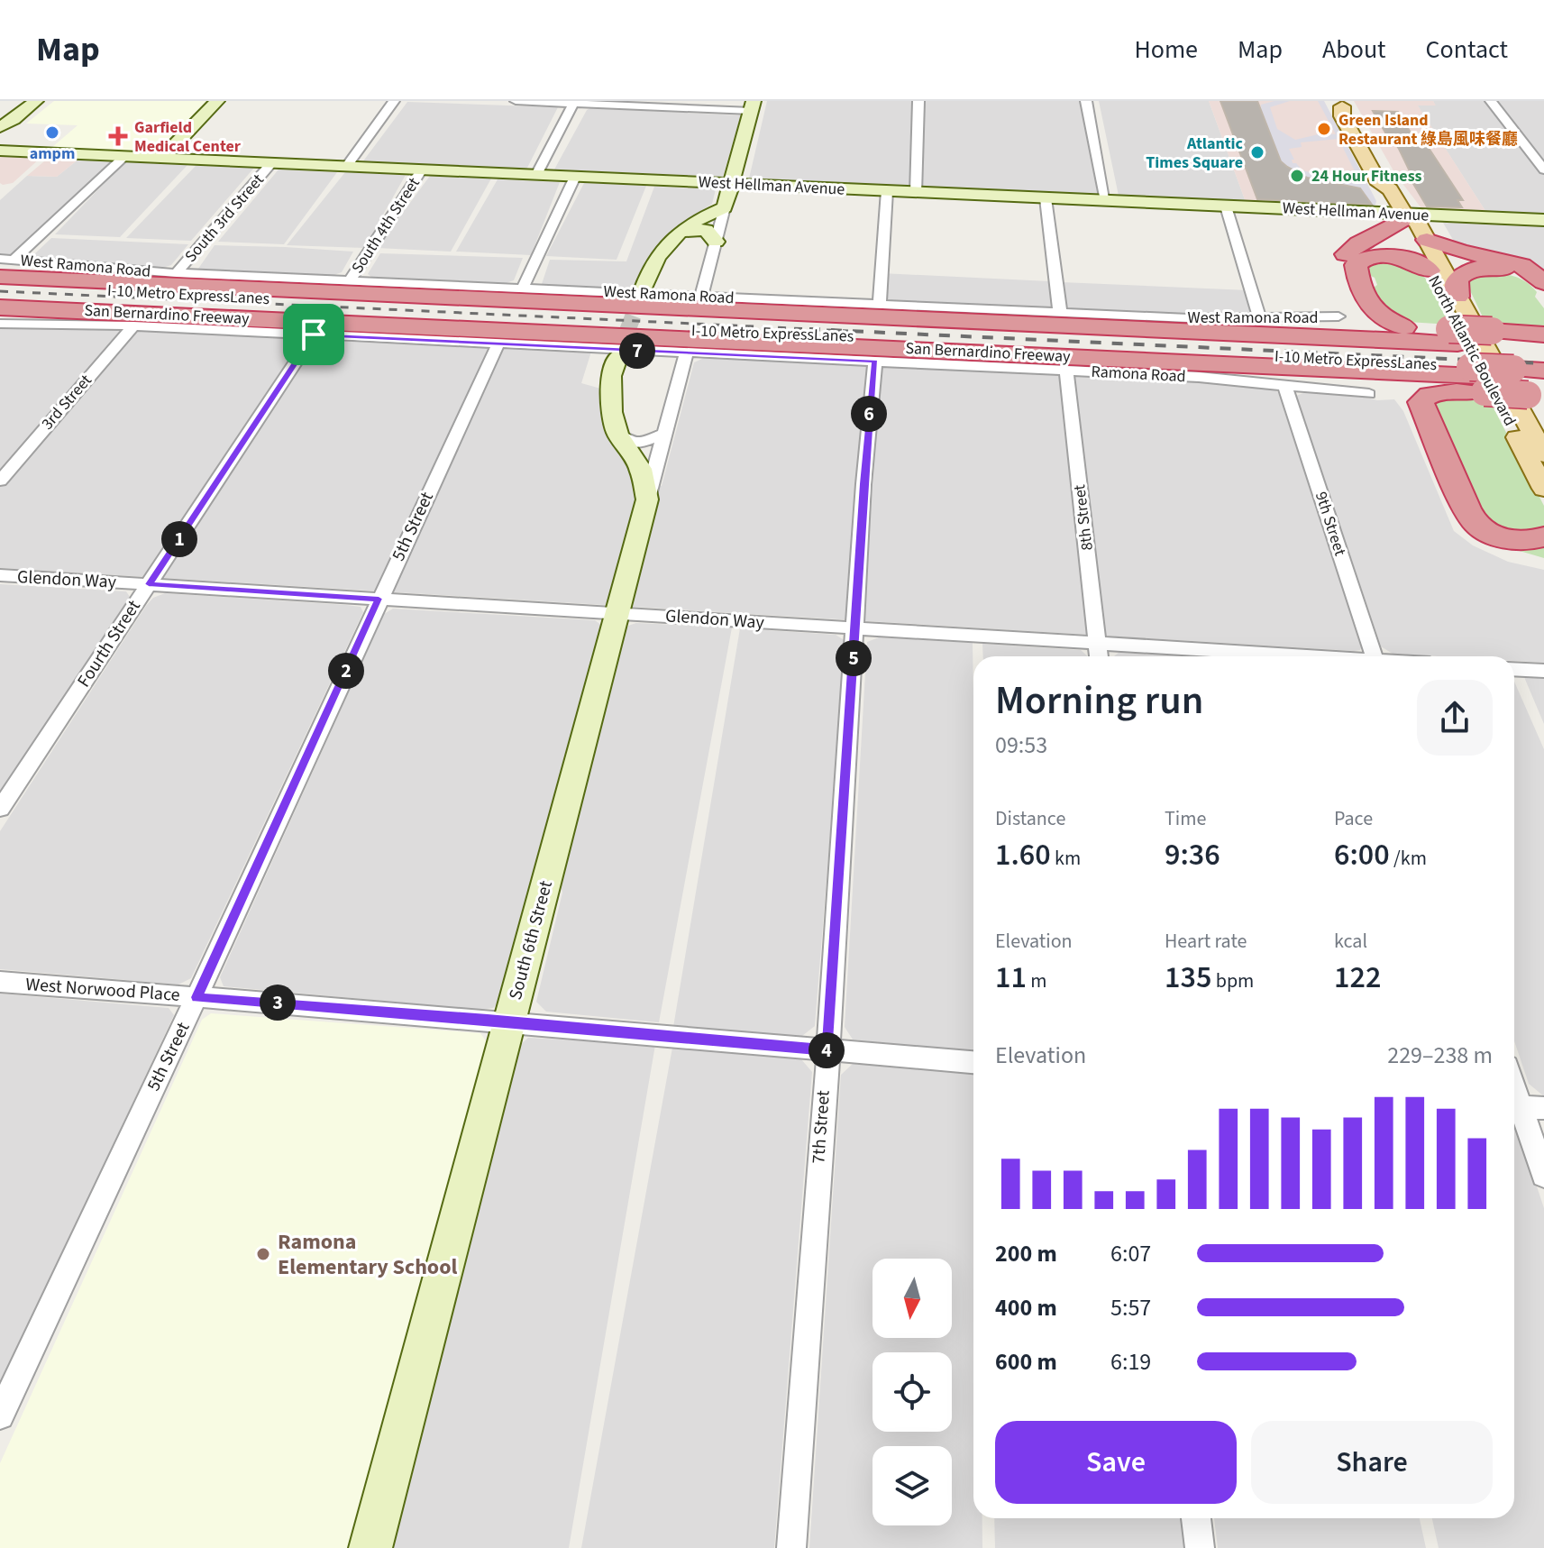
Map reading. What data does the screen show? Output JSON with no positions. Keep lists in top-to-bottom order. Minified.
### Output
{"streets":{"highway":["I-10 Metro ExpressLanes","San Bernardino Freeway"],"main road":["North Atlantic Boulevard"],"street":["West Hellman Avenue","South 3rd Street","South 4th Street","West Ramona Road","Ramona Road","3rd Street","8th Street","9th Street","5th Street","Glendon Way","Fourth Street","South 6th Street","West Norwood Place","7th Street"]},"crossings":[["West Hellman Avenue","South 3rd Street"],["West Hellman Avenue","South 4th Street"],["West Hellman Avenue","North Atlantic Boulevard"],["South 3rd Street","West Ramona Road"],["South 4th Street","West Ramona Road"],["West Ramona Road","San Bernardino Freeway"],["I-10 Metro ExpressLanes","San Bernardino Freeway"],["Ramona Road","3rd Street"],["Ramona Road","8th Street"],["Ramona Road","9th Street"],["Ramona Road","5th Street"],["Ramona Road","Fourth Street"],["Ramona Road","South 6th Street"],["Ramona Road","7th Street"],["8th Street","Glendon Way"],["5th Street","Glendon Way"],["5th Street","West Norwood Place"],["Glendon Way","Fourth Street"],["Glendon Way","South 6th Street"],["Glendon Way","7th Street"],["South 6th Street","West Norwood Place"],["West Norwood Place","7th Street"]],"places":{"other":["Green Island Restaurant 綠島風味餐廳","ampm","Atlantic Times Square","24 Hour Fitness","Ramona Elementary School"],"health":["Garfield Medical Center"]},"north":"bottom","page":{"header":"Map","nav":["Home","Map","About","Contact"],"pins":["7","6","1","5","2","3","4"],"heading":["Morning run","09:53"],"stats":[["Distance","1.60 km"],["Time","9:36"],["Pace","6:00 /km"],["Elevation","11 m"],["Heart rate","135 bpm"],["kcal","122"]],"chart":["Elevation","229–238 m"],"list":[{"name":"200 m","note":"6:07"},{"name":"400 m","note":"5:57"},{"name":"600 m","note":"6:19"}],"buttons":["Save","Share"]}}
